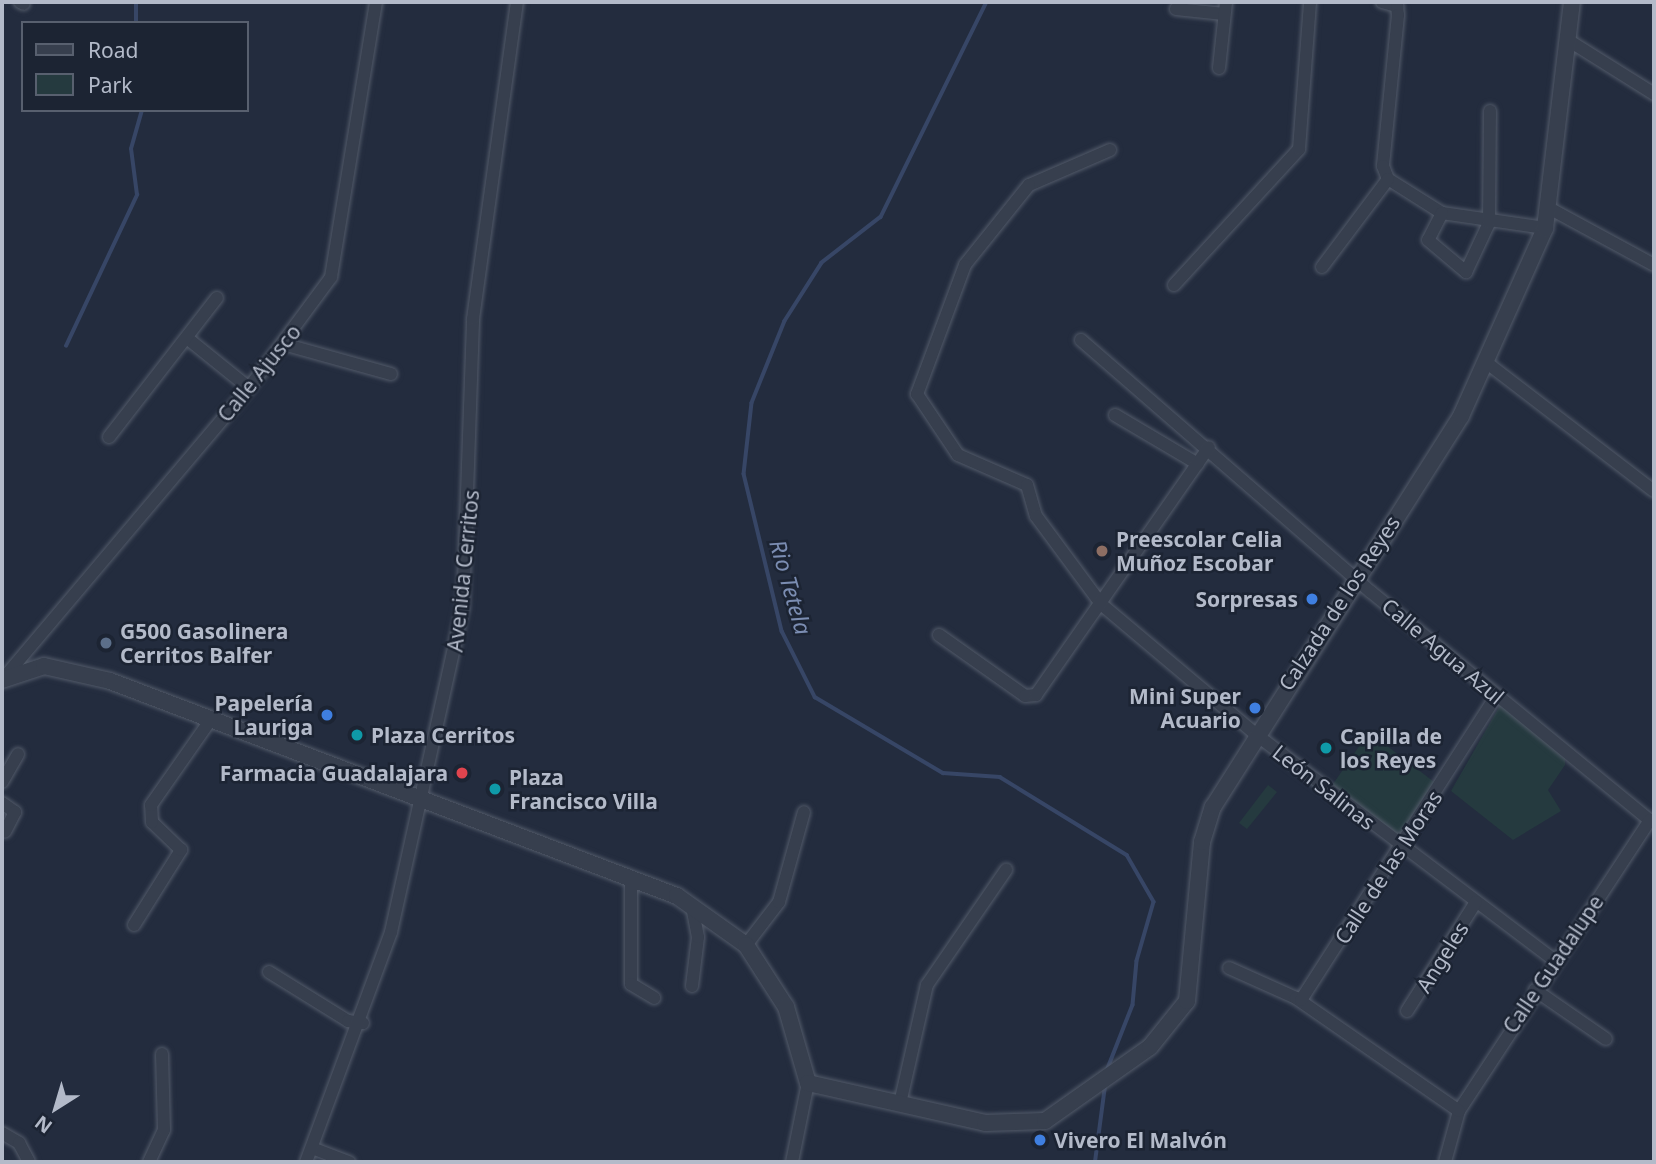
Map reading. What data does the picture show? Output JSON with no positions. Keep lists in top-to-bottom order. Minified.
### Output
{"streets":{"street":["Calle Ajusco","Avenida Cerritos","Calzada de los Reyes","Calle Agua Azul","León Salinas","Calle de las Moras","Angeles","Calle Guadalupe"]},"crossings":[["Calzada de los Reyes","Calle Agua Azul"],["Calzada de los Reyes","León Salinas"],["Calle Agua Azul","Calle de las Moras"],["Calle Agua Azul","Calle Guadalupe"],["León Salinas","Calle de las Moras"],["León Salinas","Angeles"],["León Salinas","Calle Guadalupe"]],"water":["Rio Tetela"],"places":["Preescolar Celia Muñoz Escobar","Sorpresas","G500 Gasolinera Cerritos Balfer","Mini Super Acuario","Papelería Lauriga","Plaza Cerritos","Capilla de los Reyes","Farmacia Guadalajara","Plaza Francisco Villa","Vivero El Malvón"],"legend":["Road","Park"],"north":"bottom left"}
